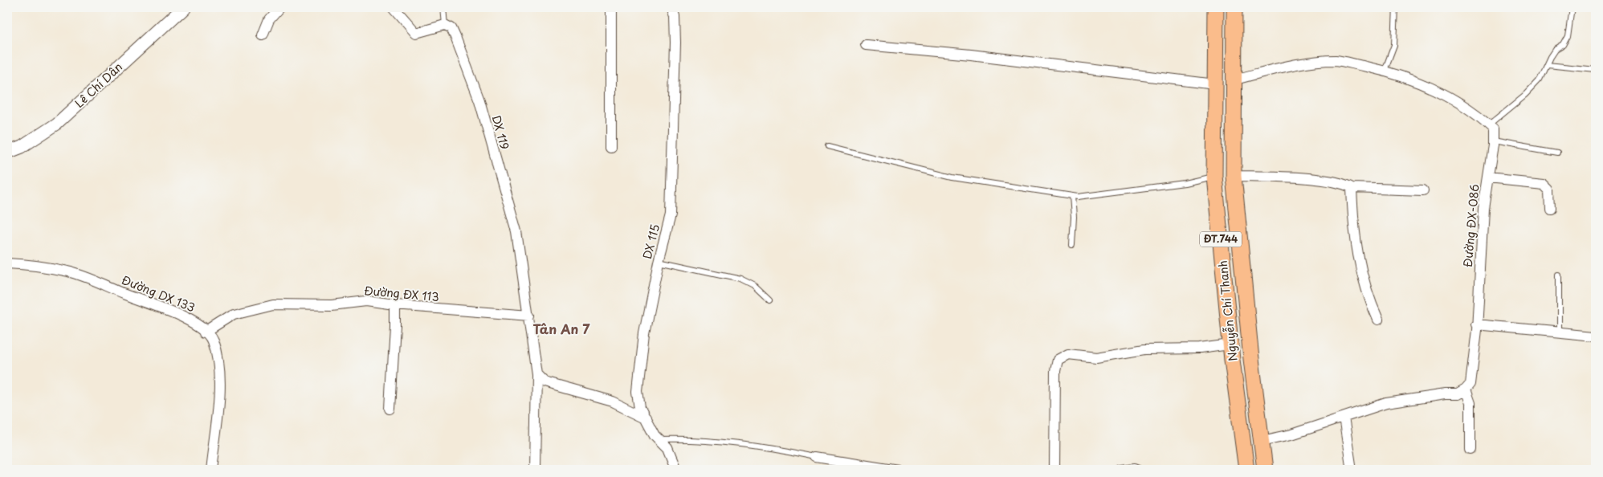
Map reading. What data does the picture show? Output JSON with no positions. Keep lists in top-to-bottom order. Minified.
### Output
{"streets":{"main road":["ĐT.744","Nguyễn Chí Thanh"],"street":["Lê Chí Dân","DX 119","Đường ĐX-086","DX 115","Đường DX 133","Đường ĐX 113"]},"crossings":[["DX 119","Đường ĐX 113"],["Đường DX 133","Đường ĐX 113"]],"districts":["Tân An 7"]}
